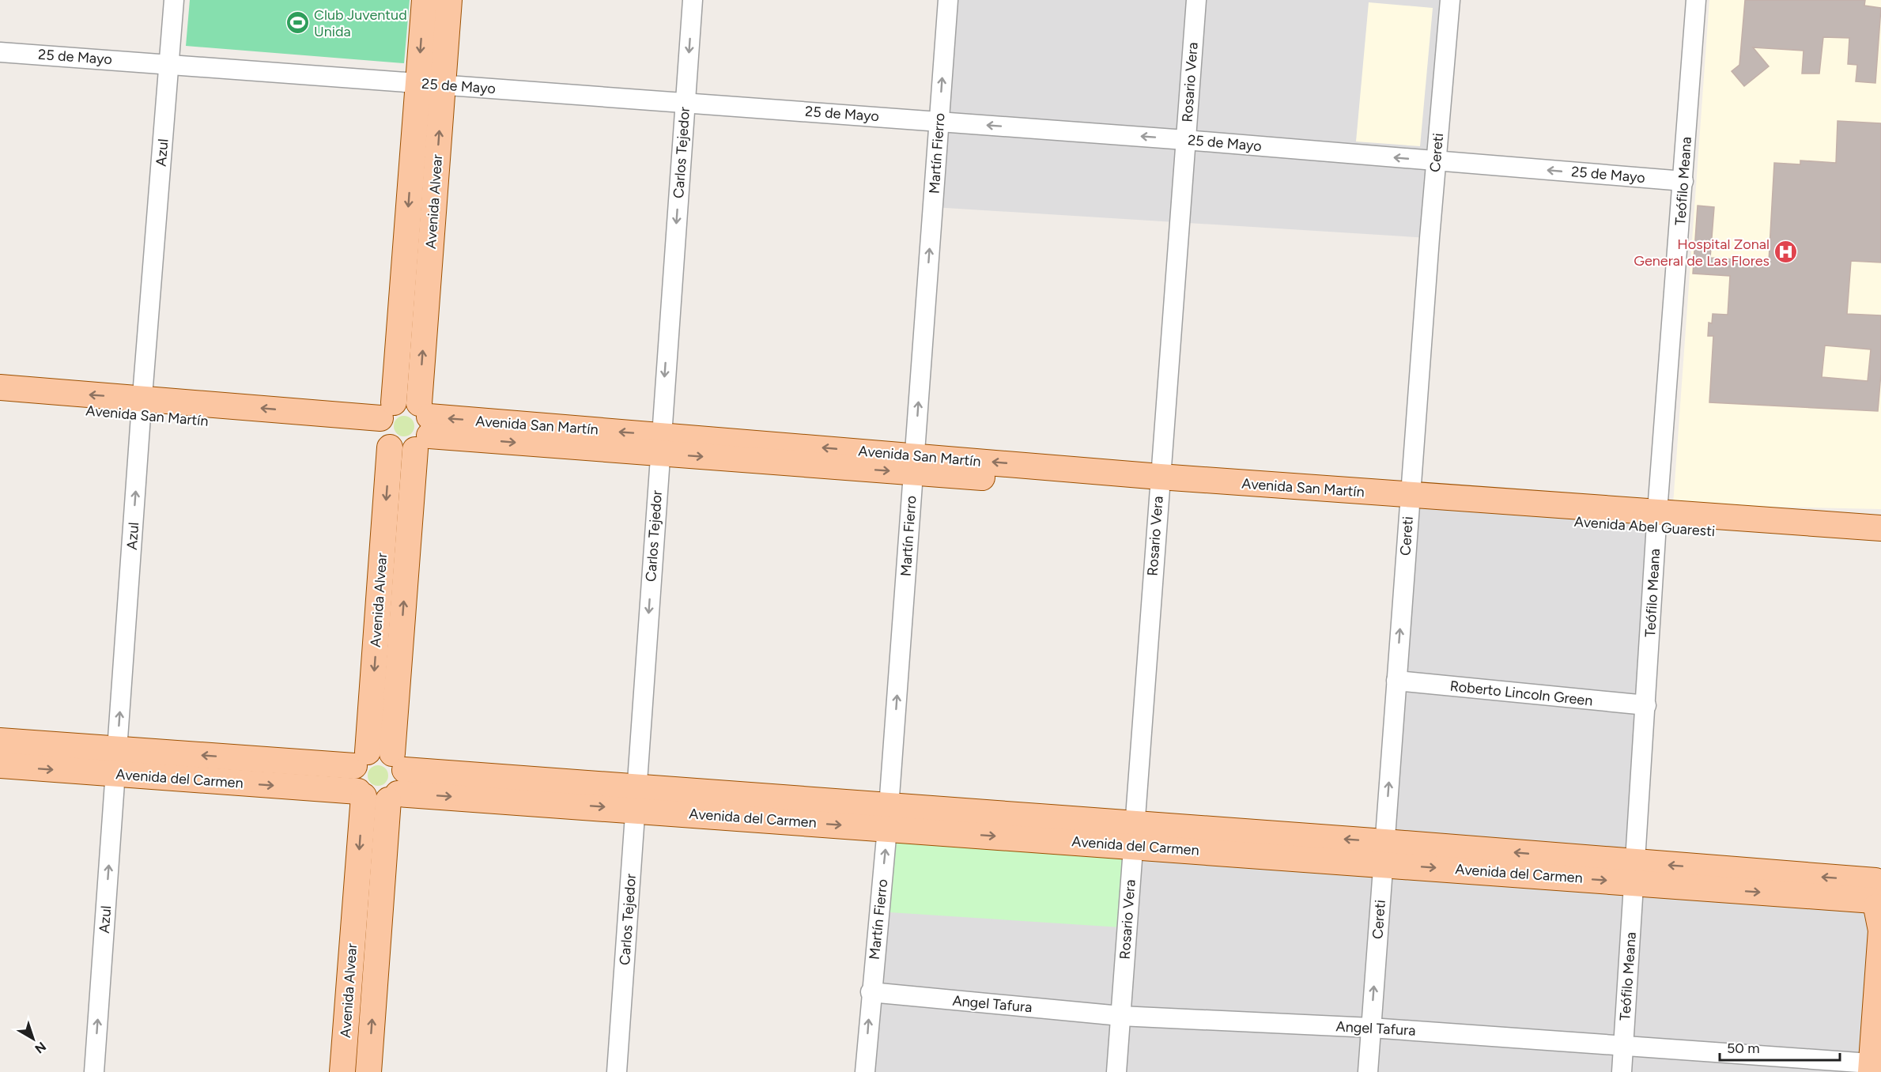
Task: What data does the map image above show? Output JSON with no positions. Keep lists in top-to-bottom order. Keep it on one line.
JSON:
{"streets":{"main road":["Avenida Alvear","Avenida San Martín","Avenida Abel Guaresti","Avenida del Carmen"],"street":["25 de Mayo","Rosario Vera","Azul","Carlos Tejedor","Cereti","Martín Fierro","Teófilo Meana","Roberto Lincoln Green","Angel Tafura"]},"crossings":[["25 de Mayo","Rosario Vera"],["25 de Mayo","Azul"],["25 de Mayo","Carlos Tejedor"],["25 de Mayo","Cereti"],["25 de Mayo","Martín Fierro"],["25 de Mayo","Teófilo Meana"],["25 de Mayo","Avenida Alvear"],["Rosario Vera","Avenida San Martín"],["Rosario Vera","Avenida del Carmen"],["Rosario Vera","Angel Tafura"],["Azul","Avenida San Martín"],["Azul","Avenida del Carmen"],["Carlos Tejedor","Avenida San Martín"],["Carlos Tejedor","Avenida del Carmen"],["Cereti","Avenida San Martín"],["Cereti","Avenida Abel Guaresti"],["Cereti","Roberto Lincoln Green"],["Cereti","Avenida del Carmen"],["Cereti","Angel Tafura"],["Martín Fierro","Avenida San Martín"],["Martín Fierro","Avenida del Carmen"],["Martín Fierro","Angel Tafura"],["Teófilo Meana","Avenida Abel Guaresti"],["Teófilo Meana","Roberto Lincoln Green"],["Teófilo Meana","Avenida del Carmen"],["Teófilo Meana","Angel Tafura"],["Avenida Alvear","Avenida San Martín"],["Avenida Alvear","Avenida del Carmen"],["Avenida San Martín","Avenida Abel Guaresti"]],"one_way":["25 de Mayo","Azul","Carlos Tejedor","Cereti","Martín Fierro"],"places":{"sports":["Club Juventud Unida"],"hospital":["Hospital Zonal General de Las Flores"]},"scale_bar":"50 m","north":"bottom right"}
